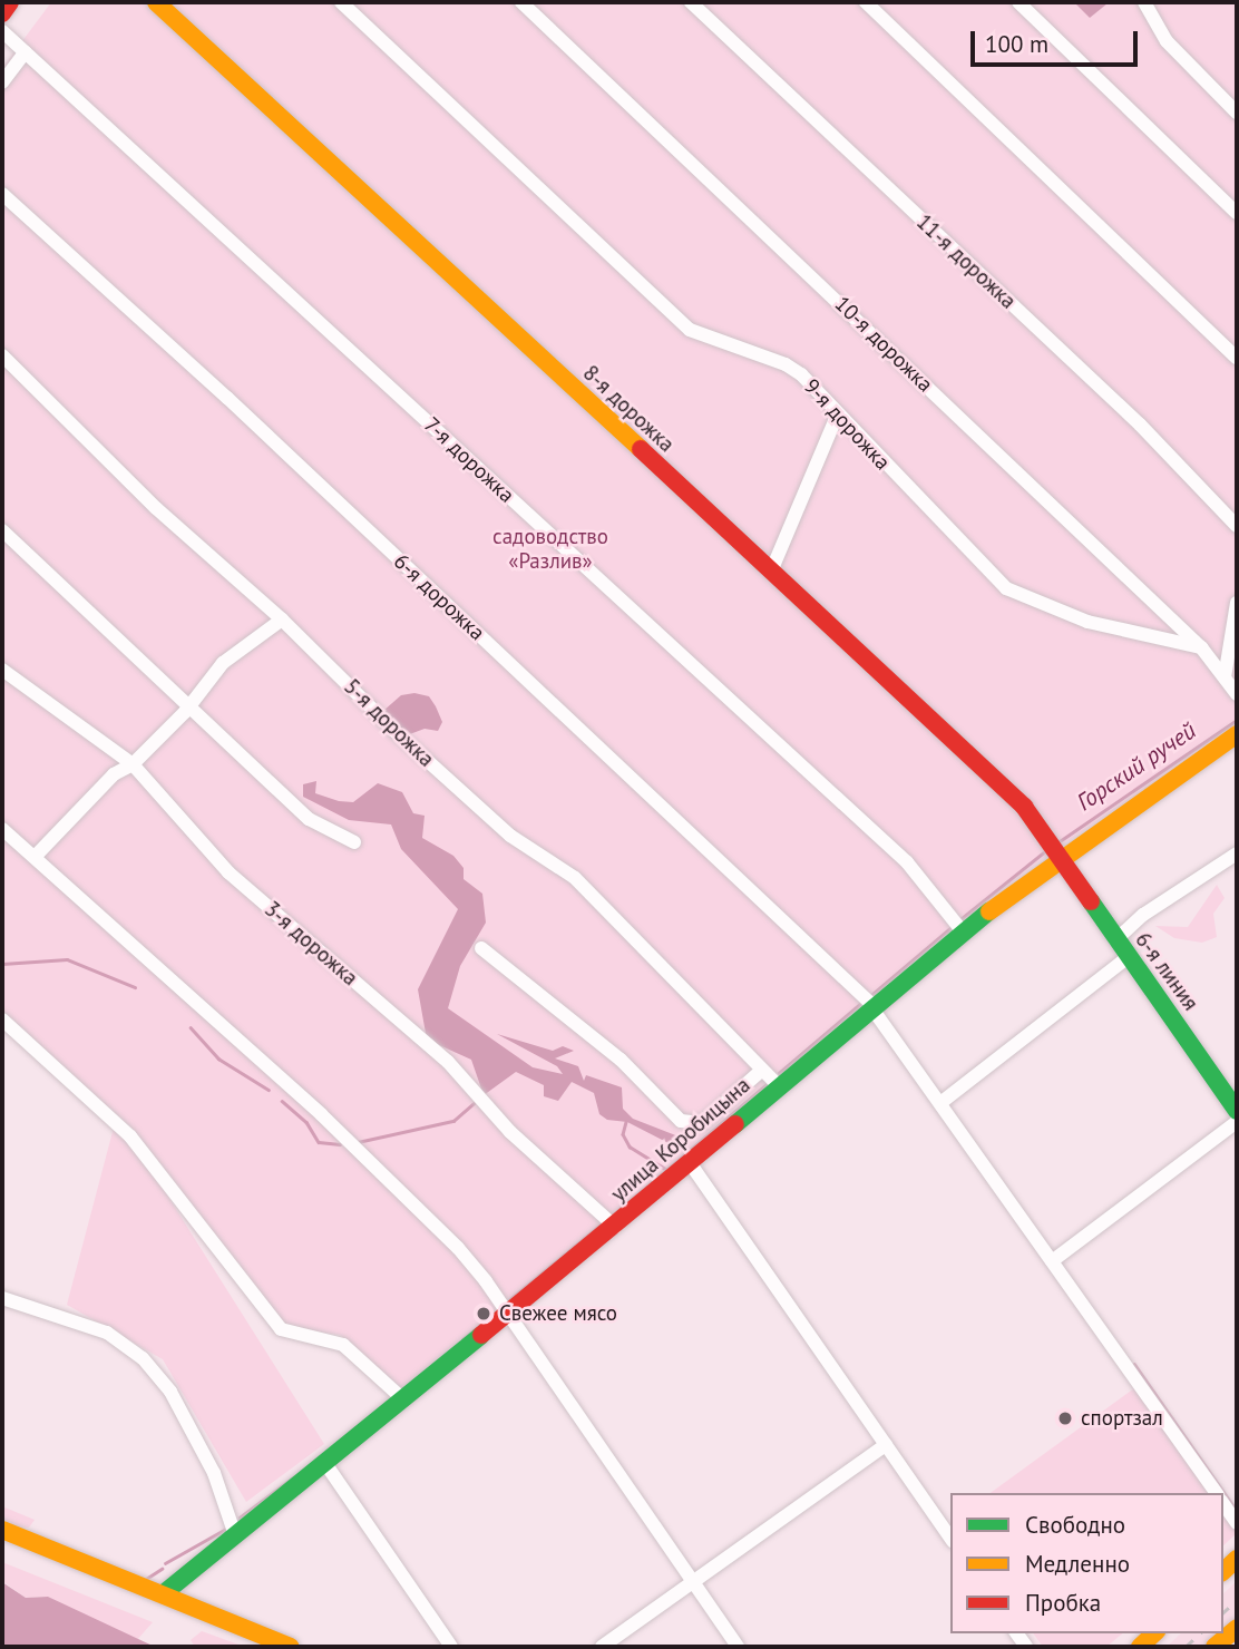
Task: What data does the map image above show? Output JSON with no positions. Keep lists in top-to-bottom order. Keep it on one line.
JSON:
{"streets":{"main road":["8-я дорожка","6-я линия","улица Коробицына"],"street":["11-я дорожка","10-я дорожка","9-я дорожка","7-я дорожка","6-я дорожка","5-я дорожка","3-я дорожка"]},"crossings":[["10-я дорожка","9-я дорожка"],["8-я дорожка","6-я линия"],["8-я дорожка","улица Коробицына"],["7-я дорожка","улица Коробицына"],["6-я дорожка","улица Коробицына"],["5-я дорожка","улица Коробицына"],["3-я дорожка","улица Коробицына"],["6-я линия","улица Коробицына"]],"water":["Горский ручей"],"parks":["садоводство «Разлив»"],"places":["Свежее мясо","спортзал"],"legend":["Свободно","Медленно","Пробка"],"scale_bar":"100 m"}
